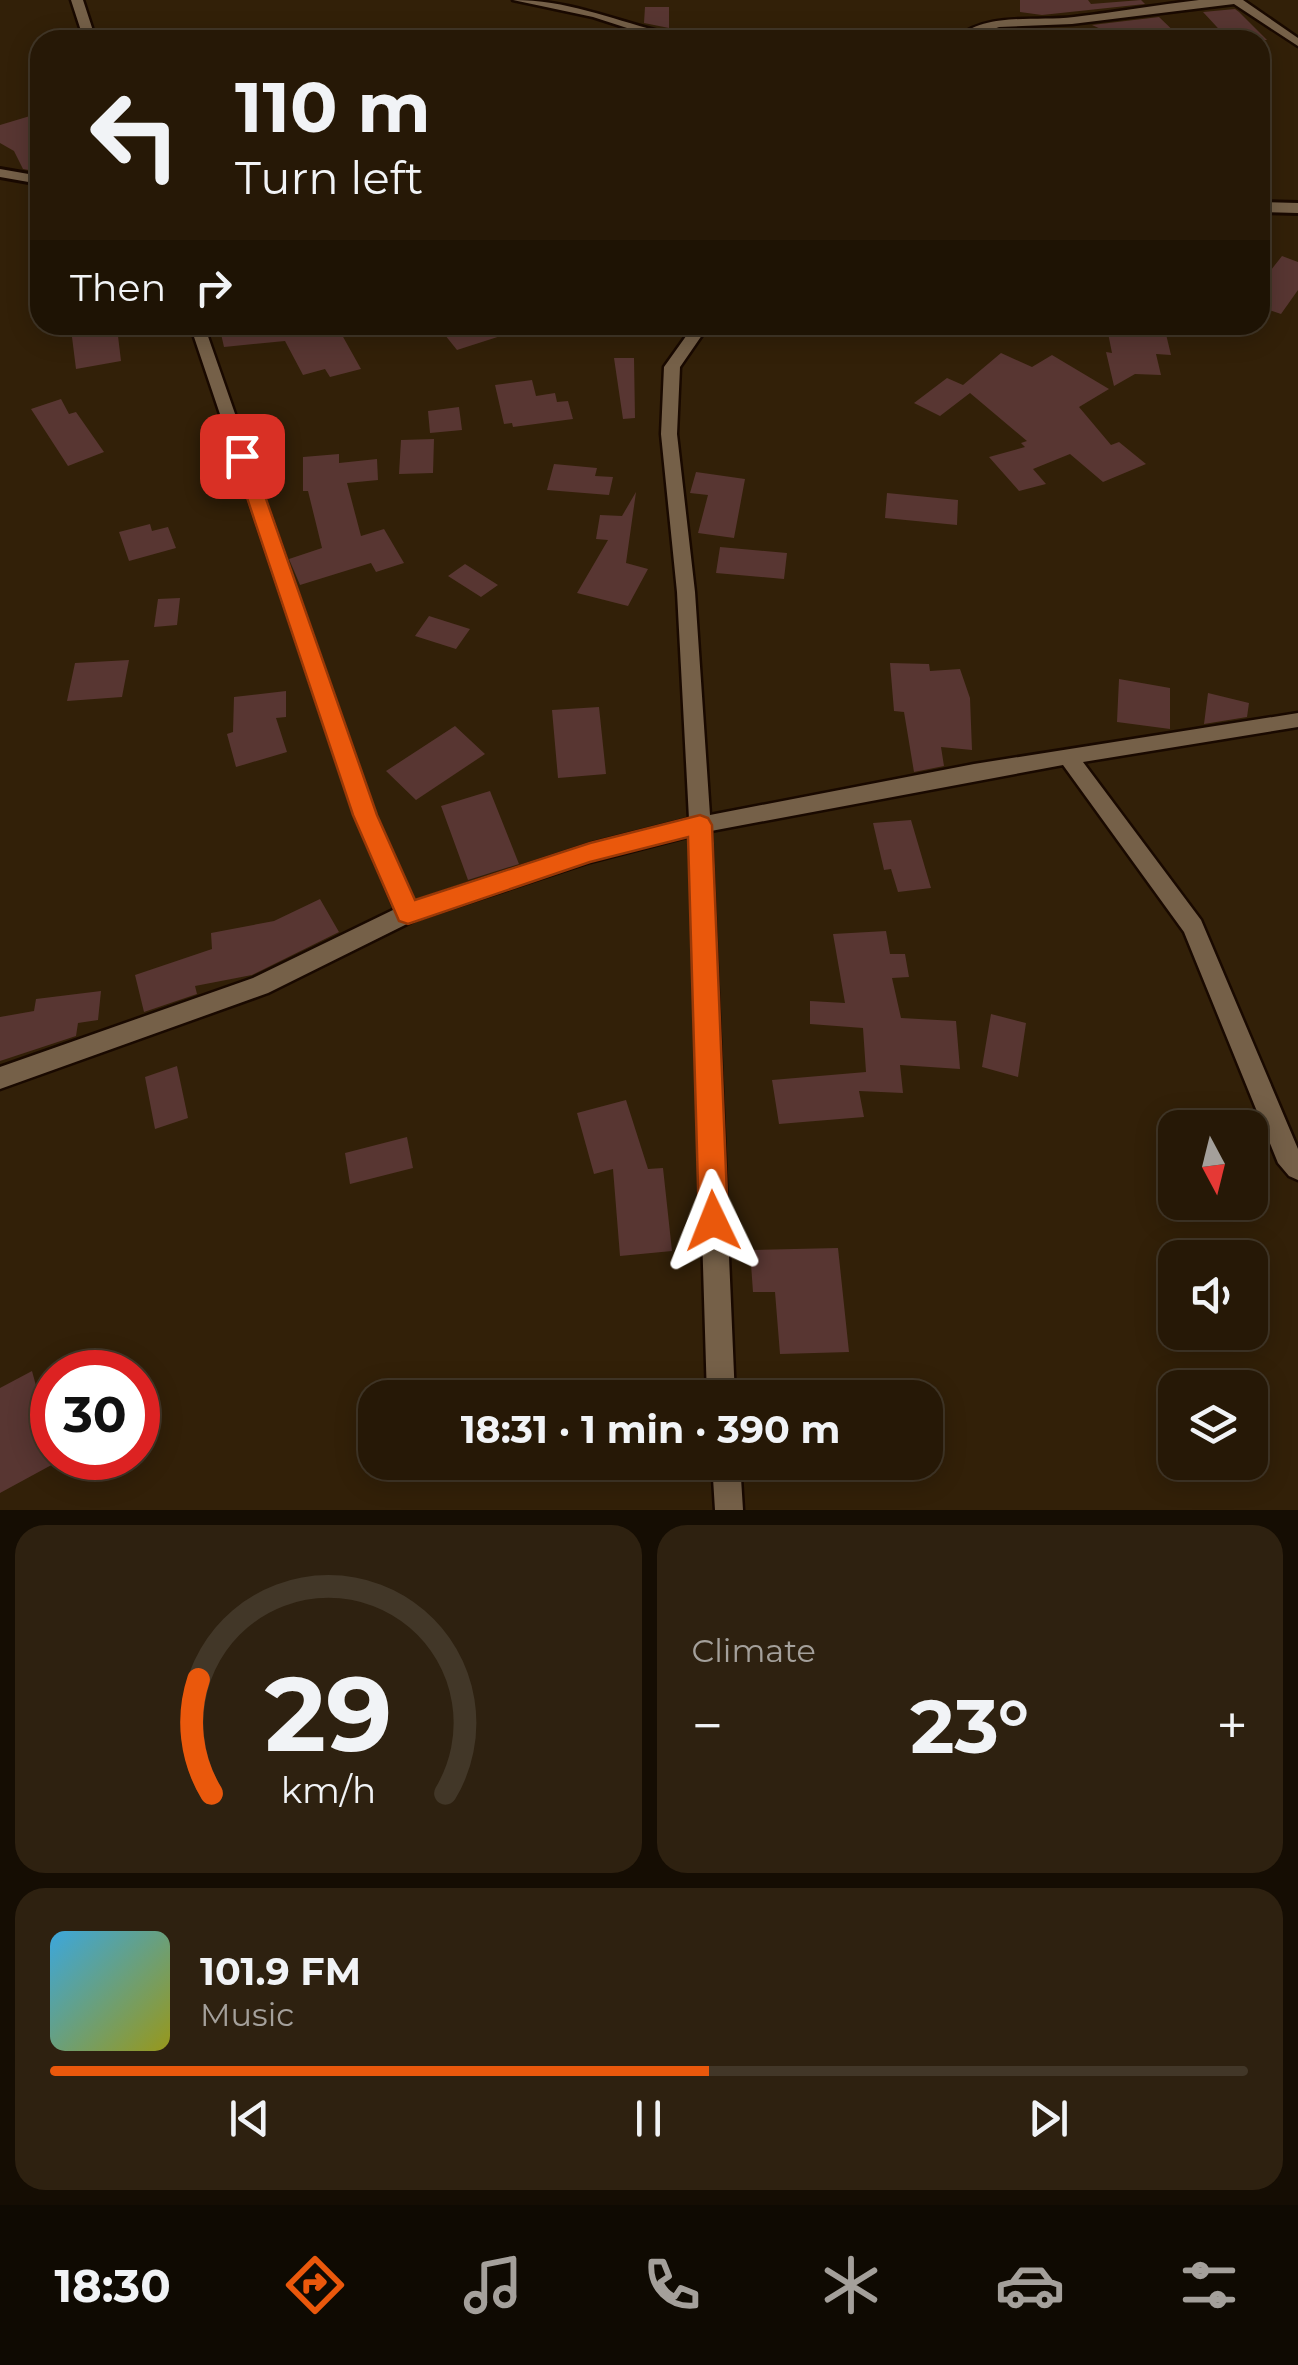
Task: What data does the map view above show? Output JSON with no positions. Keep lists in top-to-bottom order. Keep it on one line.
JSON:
{"north":"bottom","page":{"turn":["110 m","Turn left"],"then":"Then","limit":"30","trip":"18:31 · 1 min · 390 m","tile":"Climate","heat":["−","23°","+"],"song":["101.9 FM","Music"],"tabs":"18:30","gauge":["29","km/h"]}}
